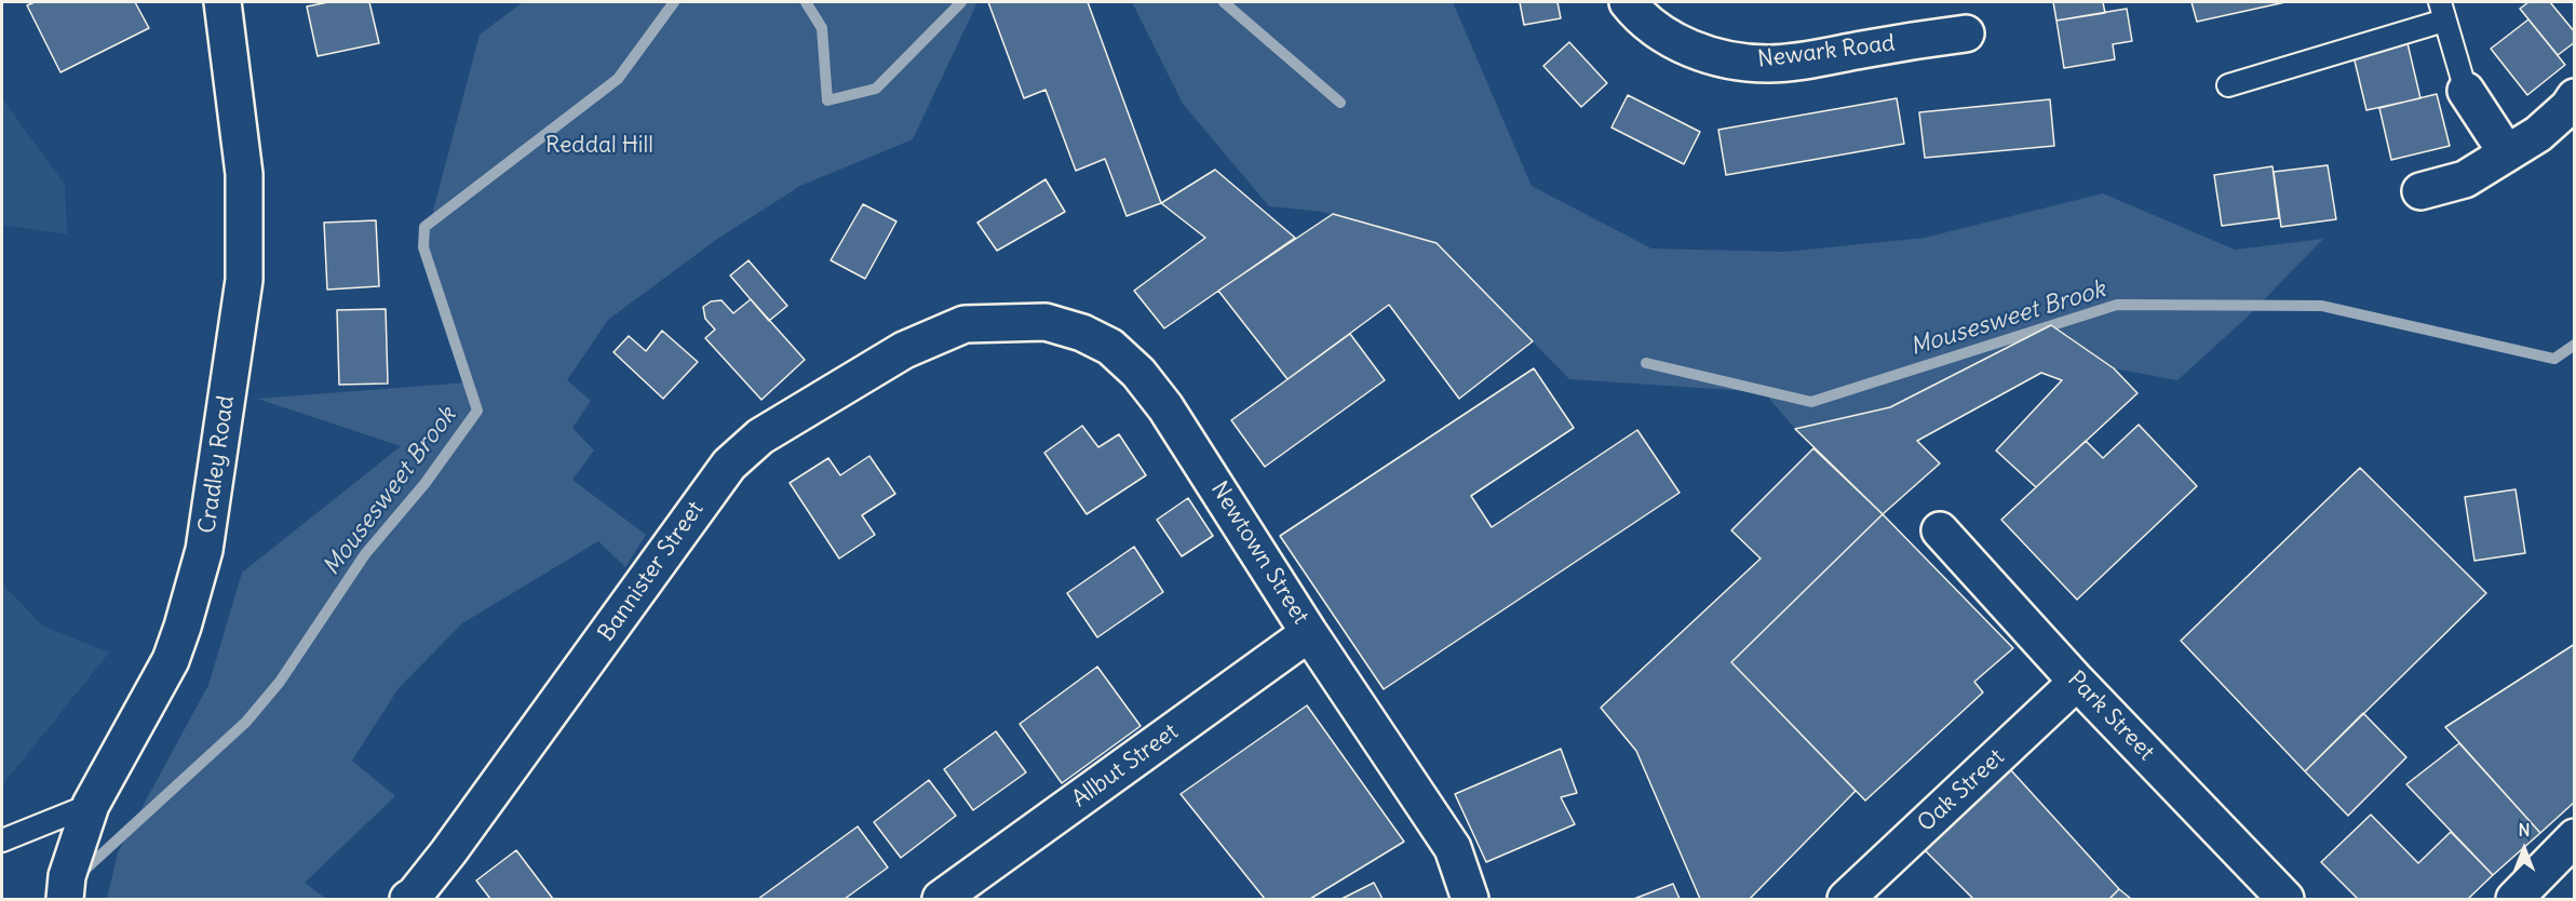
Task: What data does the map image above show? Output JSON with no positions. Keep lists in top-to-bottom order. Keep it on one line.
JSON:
{"streets":{"street":["Newark Road","Cradley Road","Newtown Street","Bannister Street","Park Street","Allbut Street","Oak Street"]},"crossings":[["Newtown Street","Bannister Street"],["Newtown Street","Allbut Street"],["Park Street","Oak Street"]],"water":["Mousesweet Brook"],"parks":["Reddal Hill"],"north":"top"}
